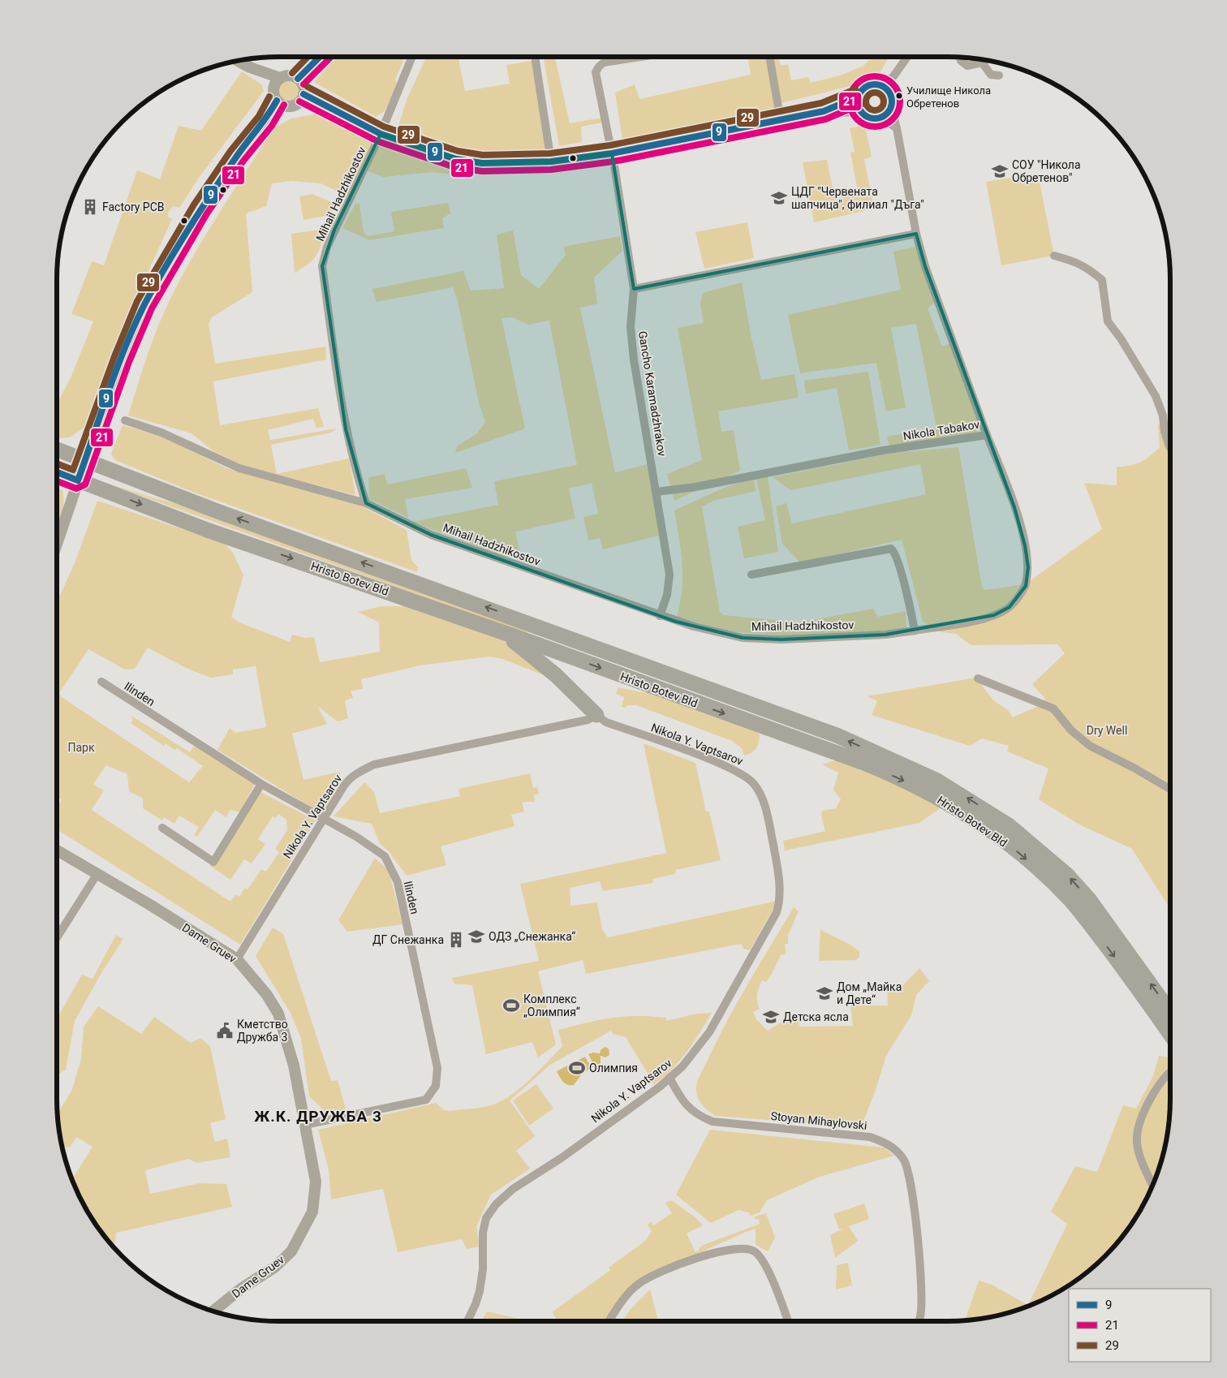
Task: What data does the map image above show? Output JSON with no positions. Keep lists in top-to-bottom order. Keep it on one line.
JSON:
{"streets":{"highway":["Hristo Botev Bld"],"main road":["Dame Gruev"],"street":["Mihail Hadzhikostov","Gancho Karamadzhrakov","Nikola Tabakov","Ilinden","Nikola Y. Vaptsarov","Stoyan Mihaylovski"]},"crossings":[["Mihail Hadzhikostov","Gancho Karamadzhrakov"],["Mihail Hadzhikostov","Nikola Tabakov"],["Gancho Karamadzhrakov","Nikola Tabakov"],["Ilinden","Nikola Y. Vaptsarov"],["Ilinden","Dame Gruev"],["Nikola Y. Vaptsarov","Dame Gruev"],["Nikola Y. Vaptsarov","Stoyan Mihaylovski"]],"districts":["Ж.К. ДРУЖБА 3"],"parks":["Dry Well","Парк"],"places":{"other":["Училище Никола Обретенов"],"school or university":["СОУ \"Никола Обретенов\"","ЦДГ \"Червената шапчица\", филиал \"Дъга\"","ОДЗ „Снежанка“","Дом „Майка и Дете“","Детска ясла"],"building":["Factory PCB","ДГ Снежанка"],"sports":["Комплекс „Олимпия“","Олимпия"],"public building":["Кметство Дружба 3"]},"lines":["transit line 9","transit line 21","transit line 29"],"legend":["9","21","29"]}
